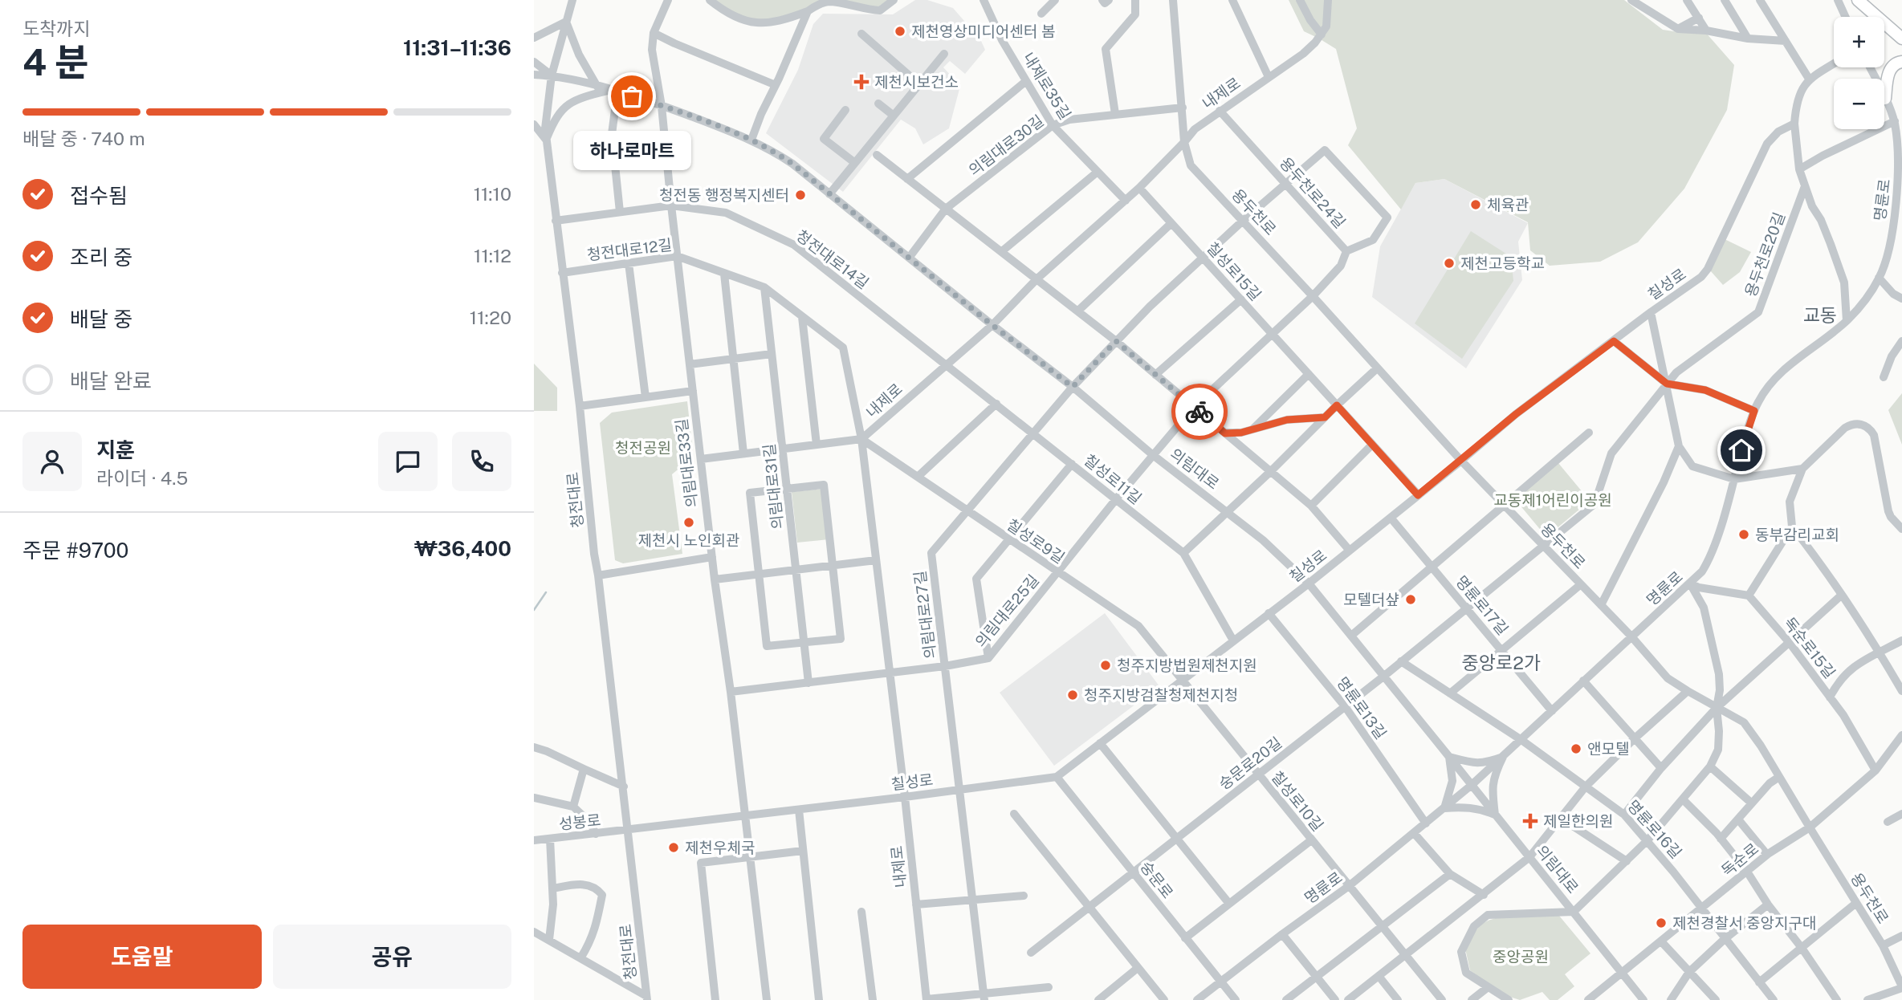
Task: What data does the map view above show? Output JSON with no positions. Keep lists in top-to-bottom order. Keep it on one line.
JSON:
{"streets":{"street":["내제로35길","내제로","의림대로30길","용두천로24길","명륜로","용두천로","청전대로12길","용두천로20길","청전대로14길","칠성로15길","칠성로","의림대로33길","의림대로","칠성로11길","의림대로31길","청전대로","칠성로9길","명륜로17길","의림대로25길","의림대로27길","독순로15길","명륜로13길","숭문로20길","칠성로10길","성봉로","명륜로16길","독순로","숭문로"]},"crossings":[["내제로35길","내제로"],["내제로35길","의림대로30길"],["내제로","용두천로24길"],["내제로","용두천로"],["내제로","청전대로12길"],["내제로","청전대로14길"],["내제로","칠성로15길"],["내제로","칠성로"],["내제로","의림대로"],["내제로","칠성로11길"],["내제로","칠성로9길"],["내제로","의림대로25길"],["의림대로30길","용두천로"],["의림대로30길","의림대로"],["용두천로24길","용두천로"],["용두천로24길","칠성로15길"],["용두천로24길","의림대로25길"],["용두천로24길","의림대로27길"],["명륜로","용두천로"],["명륜로","의림대로"],["명륜로","명륜로17길"],["명륜로","명륜로13길"],["명륜로","칠성로10길"],["명륜로","명륜로16길"],["명륜로","숭문로"],["용두천로","용두천로20길"],["용두천로","칠성로"],["용두천로","의림대로27길"],["용두천로","독순로"],["청전대로12길","의림대로33길"],["청전대로12길","의림대로31길"],["청전대로12길","청전대로"],["청전대로12길","칠성로9길"],["용두천로20길","명륜로17길"],["용두천로20길","숭문로20길"],["청전대로14길","의림대로33길"],["청전대로14길","칠성로11길"],["청전대로14길","청전대로"],["칠성로15길","칠성로"],["칠성로15길","의림대로27길"],["칠성로","의림대로33길"],["칠성로","의림대로"],["칠성로","칠성로11길"],["칠성로","청전대로"],["칠성로","칠성로9길"],["칠성로","명륜로17길"],["칠성로","의림대로27길"],["칠성로","명륜로13길"],["칠성로","칠성로10길"],["칠성로","성봉로"],["칠성로","숭문로"],["의림대로33길","의림대로"],["의림대로33길","의림대로25길"],["의림대로","청전대로"],["의림대로","의림대로25길"],["의림대로","의림대로27길"],["의림대로","숭문로20길"],["의림대로","독순로"],["칠성로11길","의림대로25길"],["칠성로11길","의림대로27길"],["의림대로31길","의림대로25길"],["청전대로","성봉로"],["칠성로9길","의림대로25길"],["칠성로9길","의림대로27길"],["칠성로9길","칠성로10길"],["명륜로17길","숭문로20길"],["의림대로25길","의림대로27길"],["독순로15길","독순로"],["명륜로13길","숭문로20길"],["숭문로20길","칠성로10길"],["숭문로20길","명륜로16길"],["숭문로20길","숭문로"],["명륜로16길","독순로"]],"districts":["교동","중앙로2가"],"parks":["청전공원","교동제1어린이공원","중앙공원"],"places":{"other":["제천영상미디어센터 봄","하나로마트","청전동 행정복지센터","체육관","제천고등학교","제천시 노인회관","동부감리교회","모텔더샾","청주지방법원제천지원","청주지방검찰청제천지청","앤모텔","제천우체국","제천경찰서 중앙지구대"],"health":["제천시보건소","제일한의원"]},"page":{"heading":["4 분","도착까지","11:31–11:36"],"panel":["지훈","라이더 · 4.5","주문 #9700","₩36,400"],"map_buttons":["+","−"],"bar":"배달 중 · 740 m","bubble":"하나로마트","list":[["접수됨","11:10"],["조리 중","11:12"],["배달 중","11:20"],"배달 완료"],"buttons":["도움말","공유"]}}
